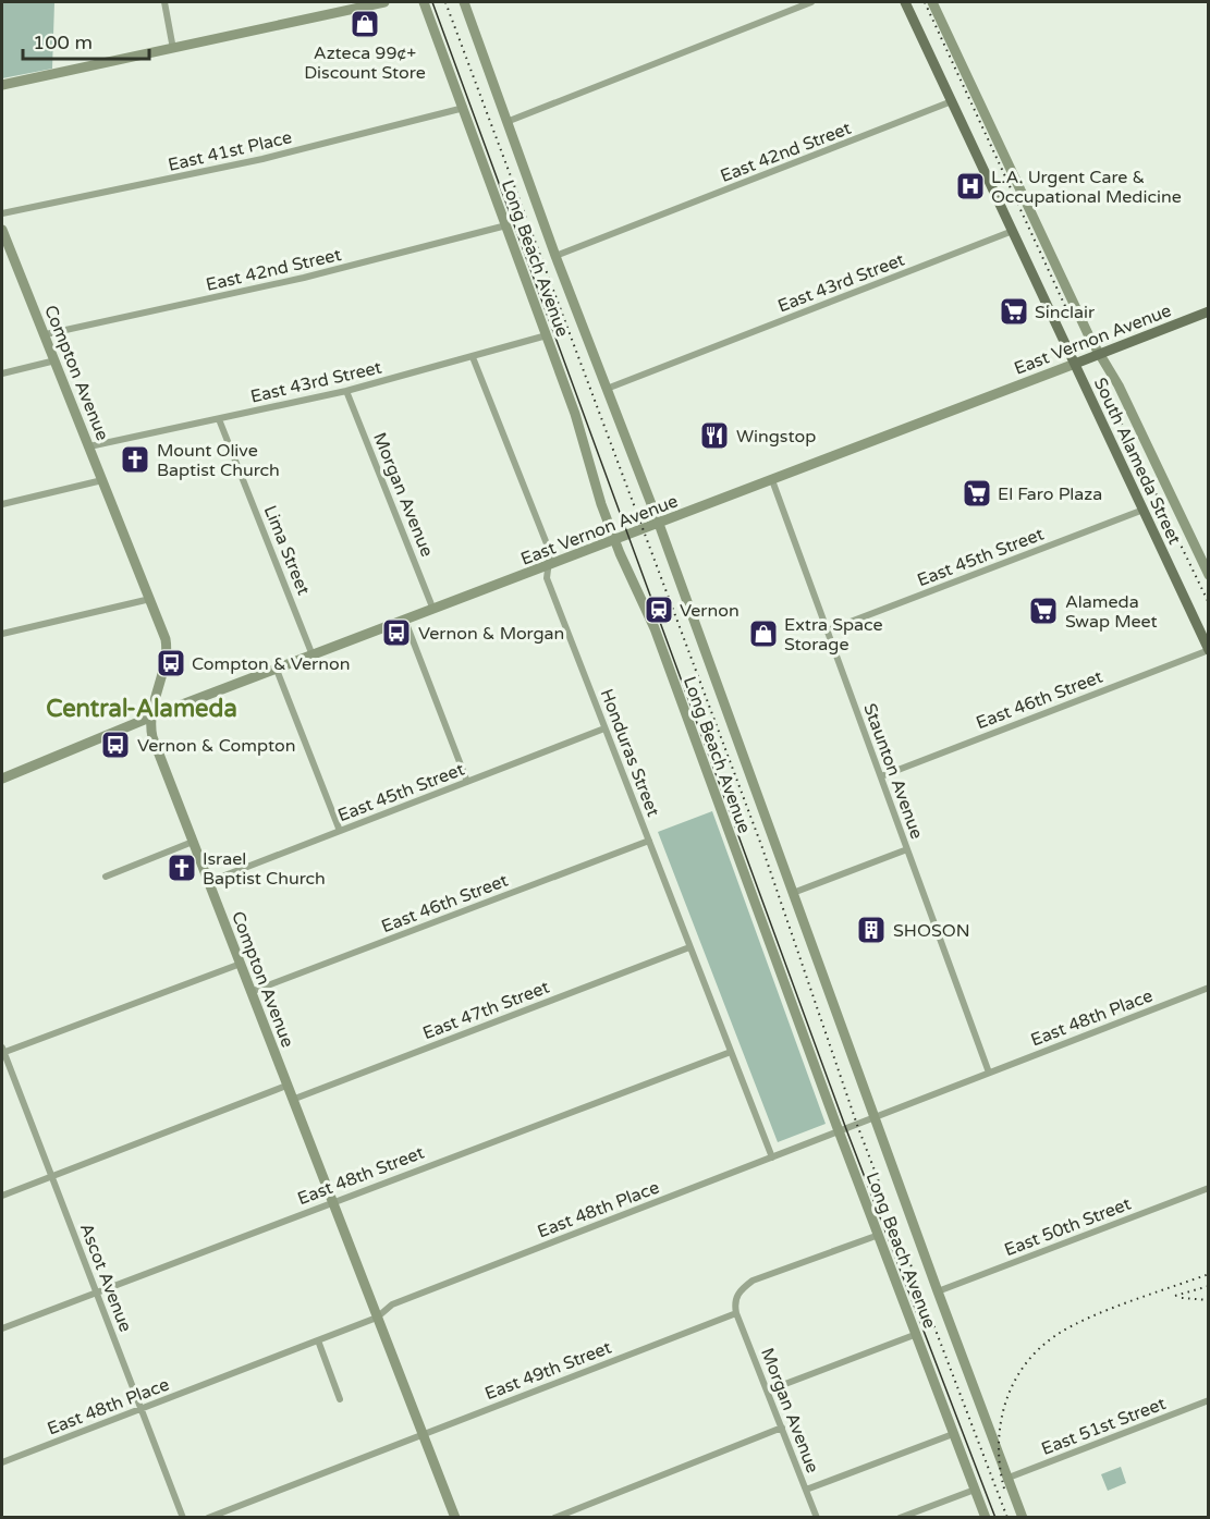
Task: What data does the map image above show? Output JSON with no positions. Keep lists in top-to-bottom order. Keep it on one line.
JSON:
{"streets":{"main road":["East Vernon Avenue","South Alameda Street"],"street":["East 41st Place","East 42nd Street","Long Beach Avenue","East 43rd Street","Compton Avenue","Morgan Avenue","Lima Street","East 45th Street","East 46th Street","Honduras Street","Staunton Avenue","East 47th Street","East 48th Place","East 48th Street","East 50th Street","Ascot Avenue","East 49th Street","East 51st Street"]},"crossings":[["East 41st Place","Long Beach Avenue"],["East 42nd Street","Long Beach Avenue"],["East 42nd Street","Compton Avenue"],["East 42nd Street","South Alameda Street"],["Long Beach Avenue","East 43rd Street"],["Long Beach Avenue","East Vernon Avenue"],["Long Beach Avenue","East 48th Place"],["Long Beach Avenue","East 50th Street"],["Long Beach Avenue","East 51st Street"],["East 43rd Street","Compton Avenue"],["East 43rd Street","South Alameda Street"],["East 43rd Street","Morgan Avenue"],["East 43rd Street","Lima Street"],["East 43rd Street","Honduras Street"],["East Vernon Avenue","Compton Avenue"],["East Vernon Avenue","South Alameda Street"],["East Vernon Avenue","Morgan Avenue"],["East Vernon Avenue","Lima Street"],["East Vernon Avenue","Honduras Street"],["East Vernon Avenue","Staunton Avenue"],["Compton Avenue","East 45th Street"],["Compton Avenue","East 46th Street"],["Compton Avenue","East 47th Street"],["Compton Avenue","East 48th Place"],["Compton Avenue","East 48th Street"],["Compton Avenue","East 49th Street"],["South Alameda Street","East 45th Street"],["South Alameda Street","East 46th Street"],["Morgan Avenue","East 49th Street"],["East 45th Street","Honduras Street"],["East 45th Street","Staunton Avenue"],["East 46th Street","Honduras Street"],["East 46th Street","Staunton Avenue"],["Honduras Street","East 47th Street"],["Honduras Street","East 48th Place"],["Honduras Street","East 48th Street"],["Staunton Avenue","East 48th Place"],["East 48th Place","Ascot Avenue"],["East 48th Street","Ascot Avenue"]],"districts":["Central-Alameda"],"places":{"shop":["Azteca 99¢+ Discount Store","Extra Space Storage"],"hospital":["L.A. Urgent Care & Occupational Medicine"],"supermarket":["Sinclair","El Faro Plaza","Alameda Swap Meet"],"restaurant":["Wingstop"],"church":["Mount Olive Baptist Church","Israel Baptist Church"],"station":["Vernon"],"bus stop":["Vernon & Morgan","Compton & Vernon","Vernon & Compton"],"building":["SHOSON"]},"scale_bar":"100 m"}
